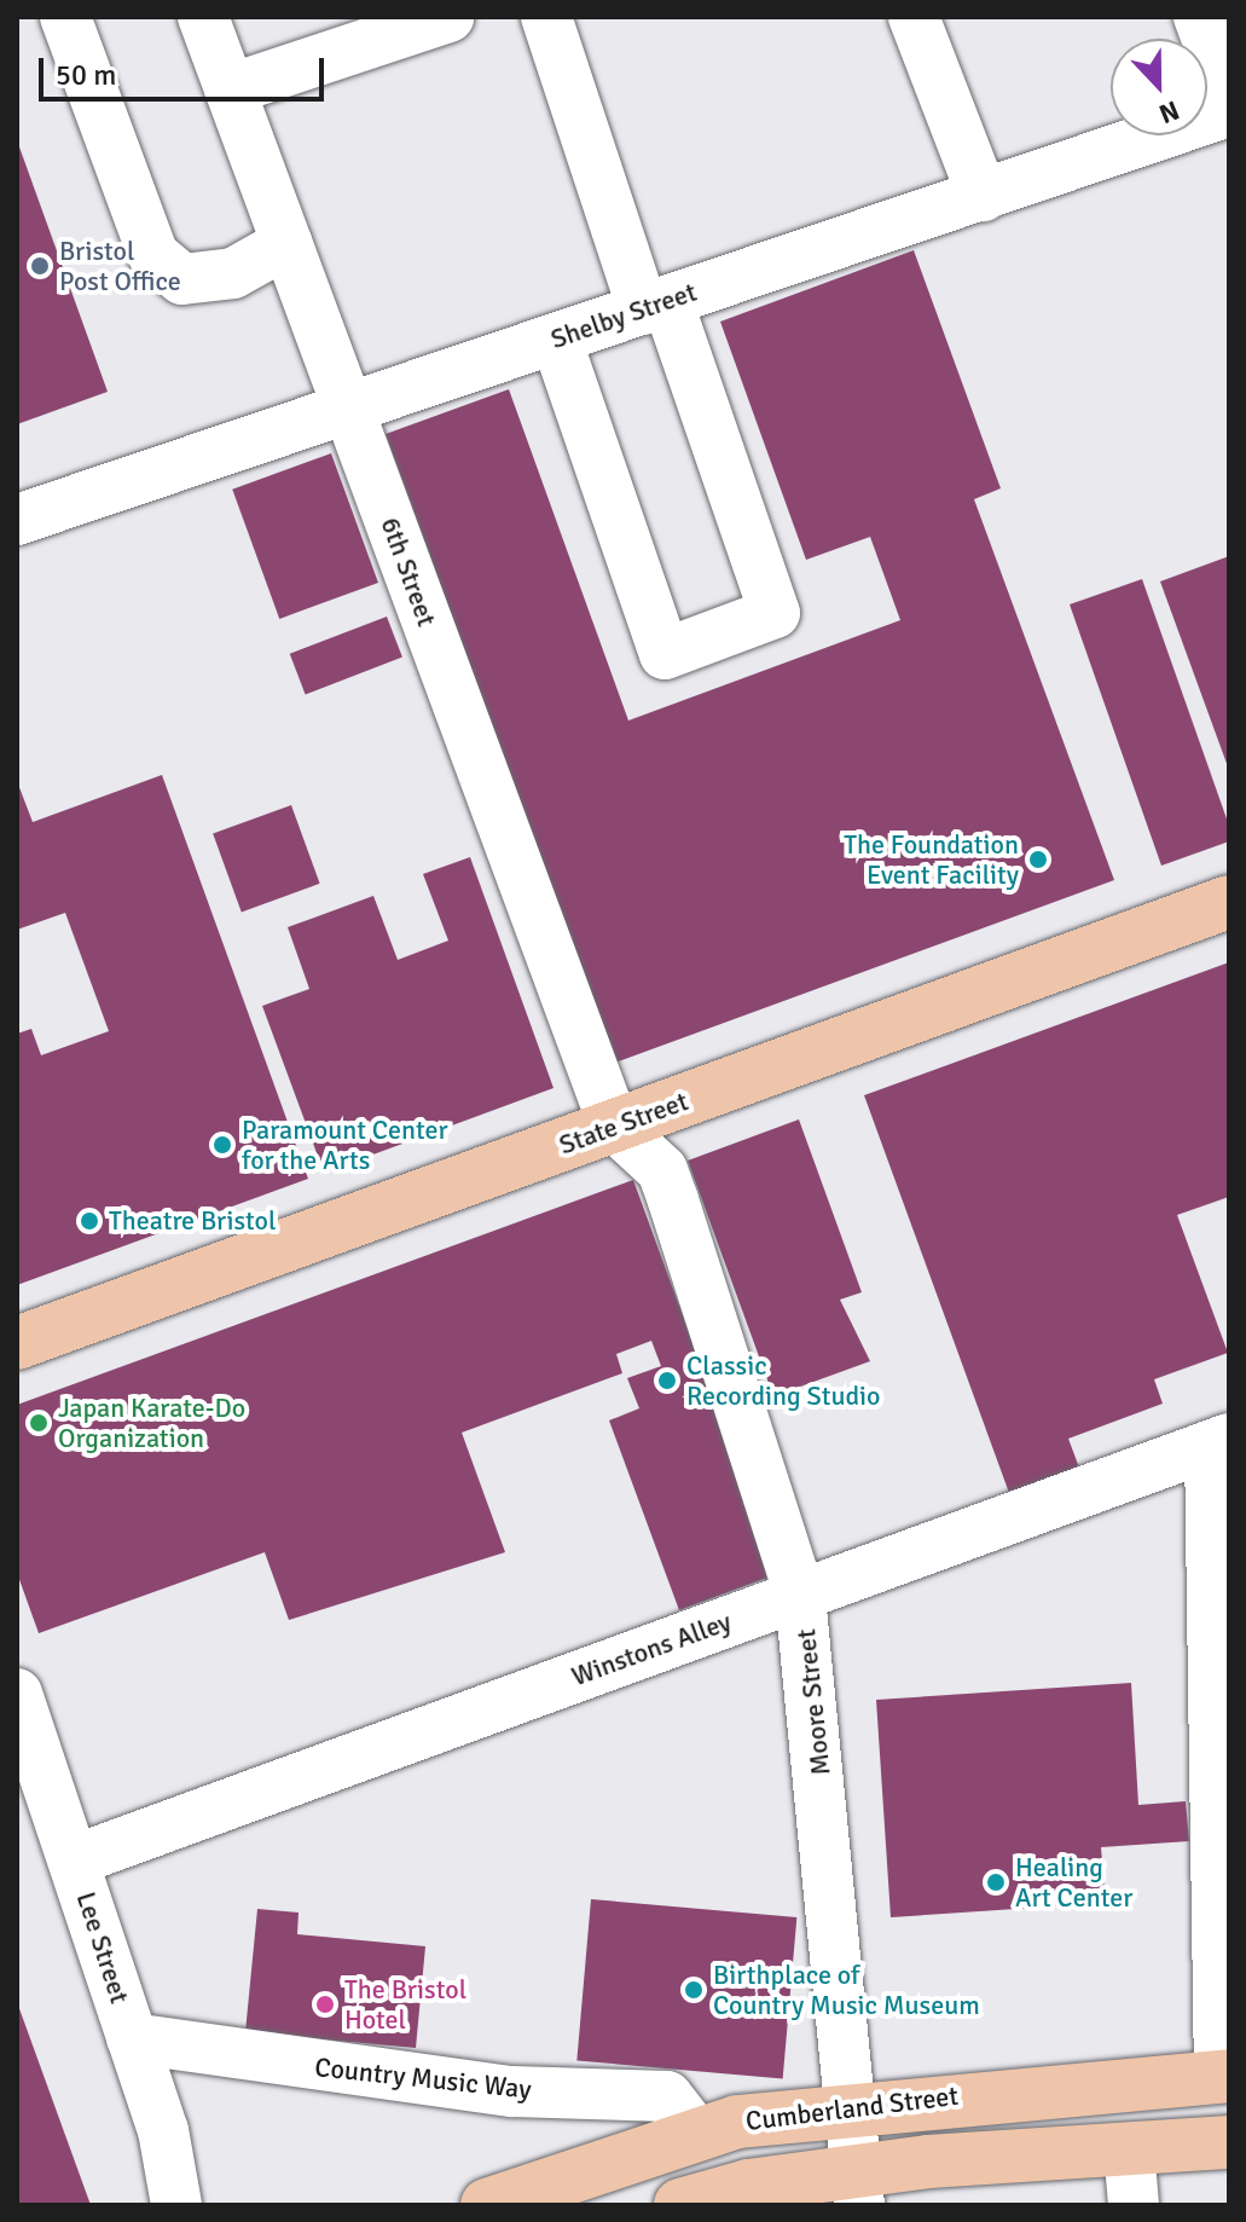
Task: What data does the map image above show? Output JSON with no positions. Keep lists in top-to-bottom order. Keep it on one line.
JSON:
{"streets":{"main road":["State Street","Cumberland Street"],"street":["Shelby Street","6th Street","Winstons Alley","Moore Street","Lee Street","Country Music Way"]},"crossings":[["Shelby Street","6th Street"],["6th Street","State Street"],["6th Street","Moore Street"],["State Street","Moore Street"],["Winstons Alley","Moore Street"],["Winstons Alley","Lee Street"],["Moore Street","Cumberland Street"],["Lee Street","Country Music Way"],["Country Music Way","Cumberland Street"]],"places":["Bristol Post Office","The Foundation Event Facility","Paramount Center for the Arts","Theatre Bristol","Classic Recording Studio","Japan Karate-Do Organization","Healing Art Center","Birthplace of Country Music Museum","The Bristol Hotel"],"scale_bar":"50 m","north":"bottom"}
